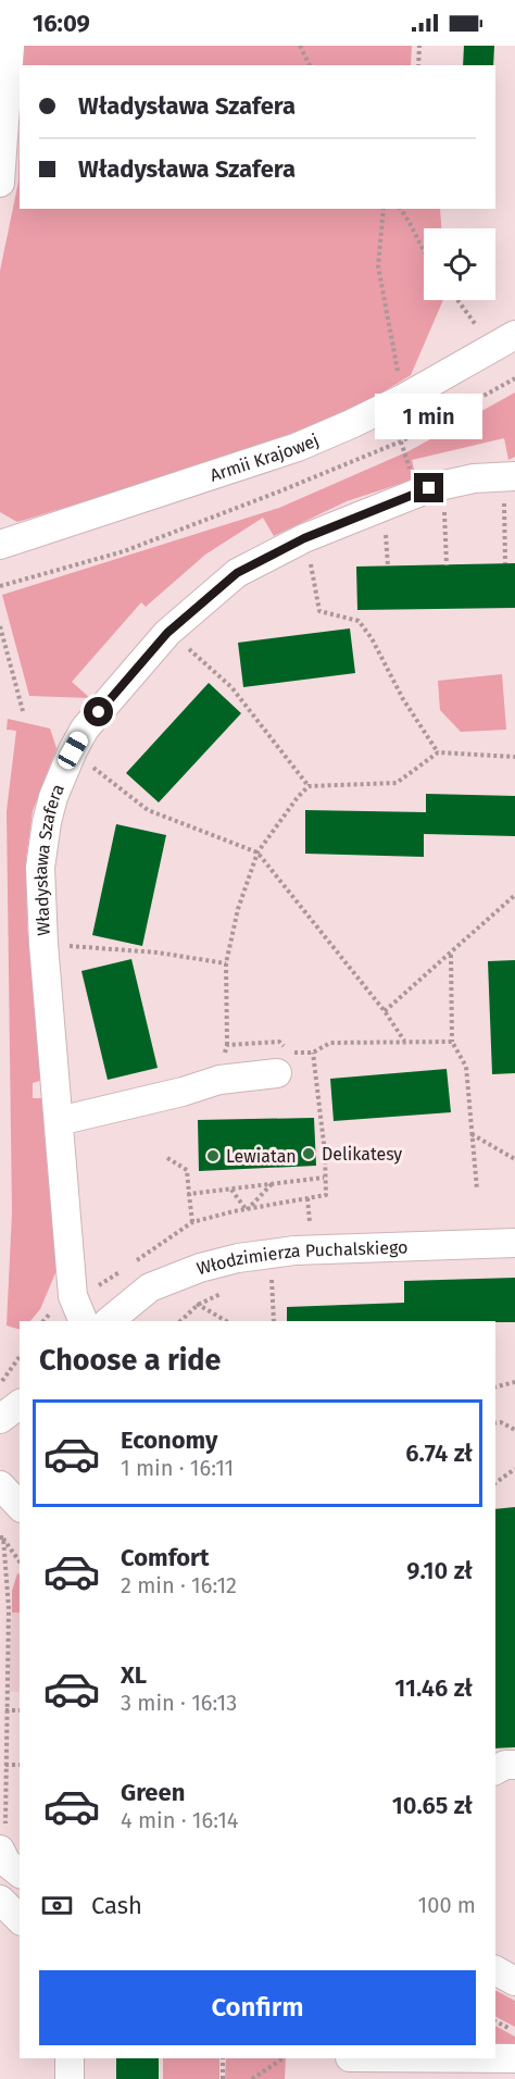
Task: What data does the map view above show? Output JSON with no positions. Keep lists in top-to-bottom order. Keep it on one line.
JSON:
{"streets":{"street":["Armii Krajowej","Władysława Szafera","Włodzimierza Puchalskiego"]},"places":["Delikatesy","Lewiatan"],"page":{"status":"16:09","banner":["Władysława Szafera","Władysława Szafera"],"bubble":"1 min","heading":"Choose a ride","list":[{"name":"Economy","note":"1 min · 16:11","value":"6.74 zł"},{"name":"Comfort","note":"2 min · 16:12","value":"9.10 zł"},{"name":"XL","note":"3 min · 16:13","value":"11.46 zł"},{"name":"Green","note":"4 min · 16:14","value":"10.65 zł"}],"pay":["Cash","100 m"],"buttons":"Confirm"}}
